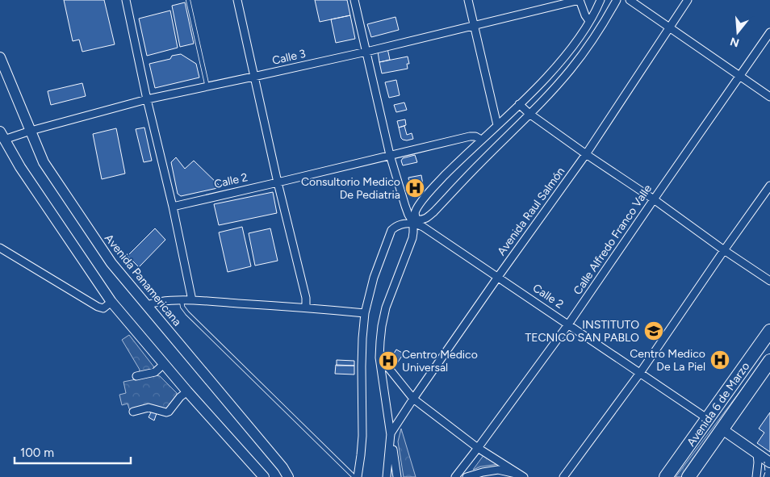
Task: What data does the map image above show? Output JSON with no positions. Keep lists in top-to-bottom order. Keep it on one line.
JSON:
{"streets":{"highway":["Avenida 6 de Marzo"],"street":["Calle 3","Calle 2","Avenida Raul Salmón","Calle Alfredo Franco Valle","Avenida Panamericana"]},"crossings":[["Calle 3","Avenida Panamericana"],["Calle 2","Avenida Raul Salmón"],["Calle 2","Calle Alfredo Franco Valle"],["Calle 2","Avenida 6 de Marzo"]],"places":{"hospital":["Consultorio Medico De Pediatria","Centro Medico De La Piel","Centro Medico Universal"],"school or university":["INSTITUTO TECNICO SAN PABLO"]},"scale_bar":"100 m","north":"bottom"}
